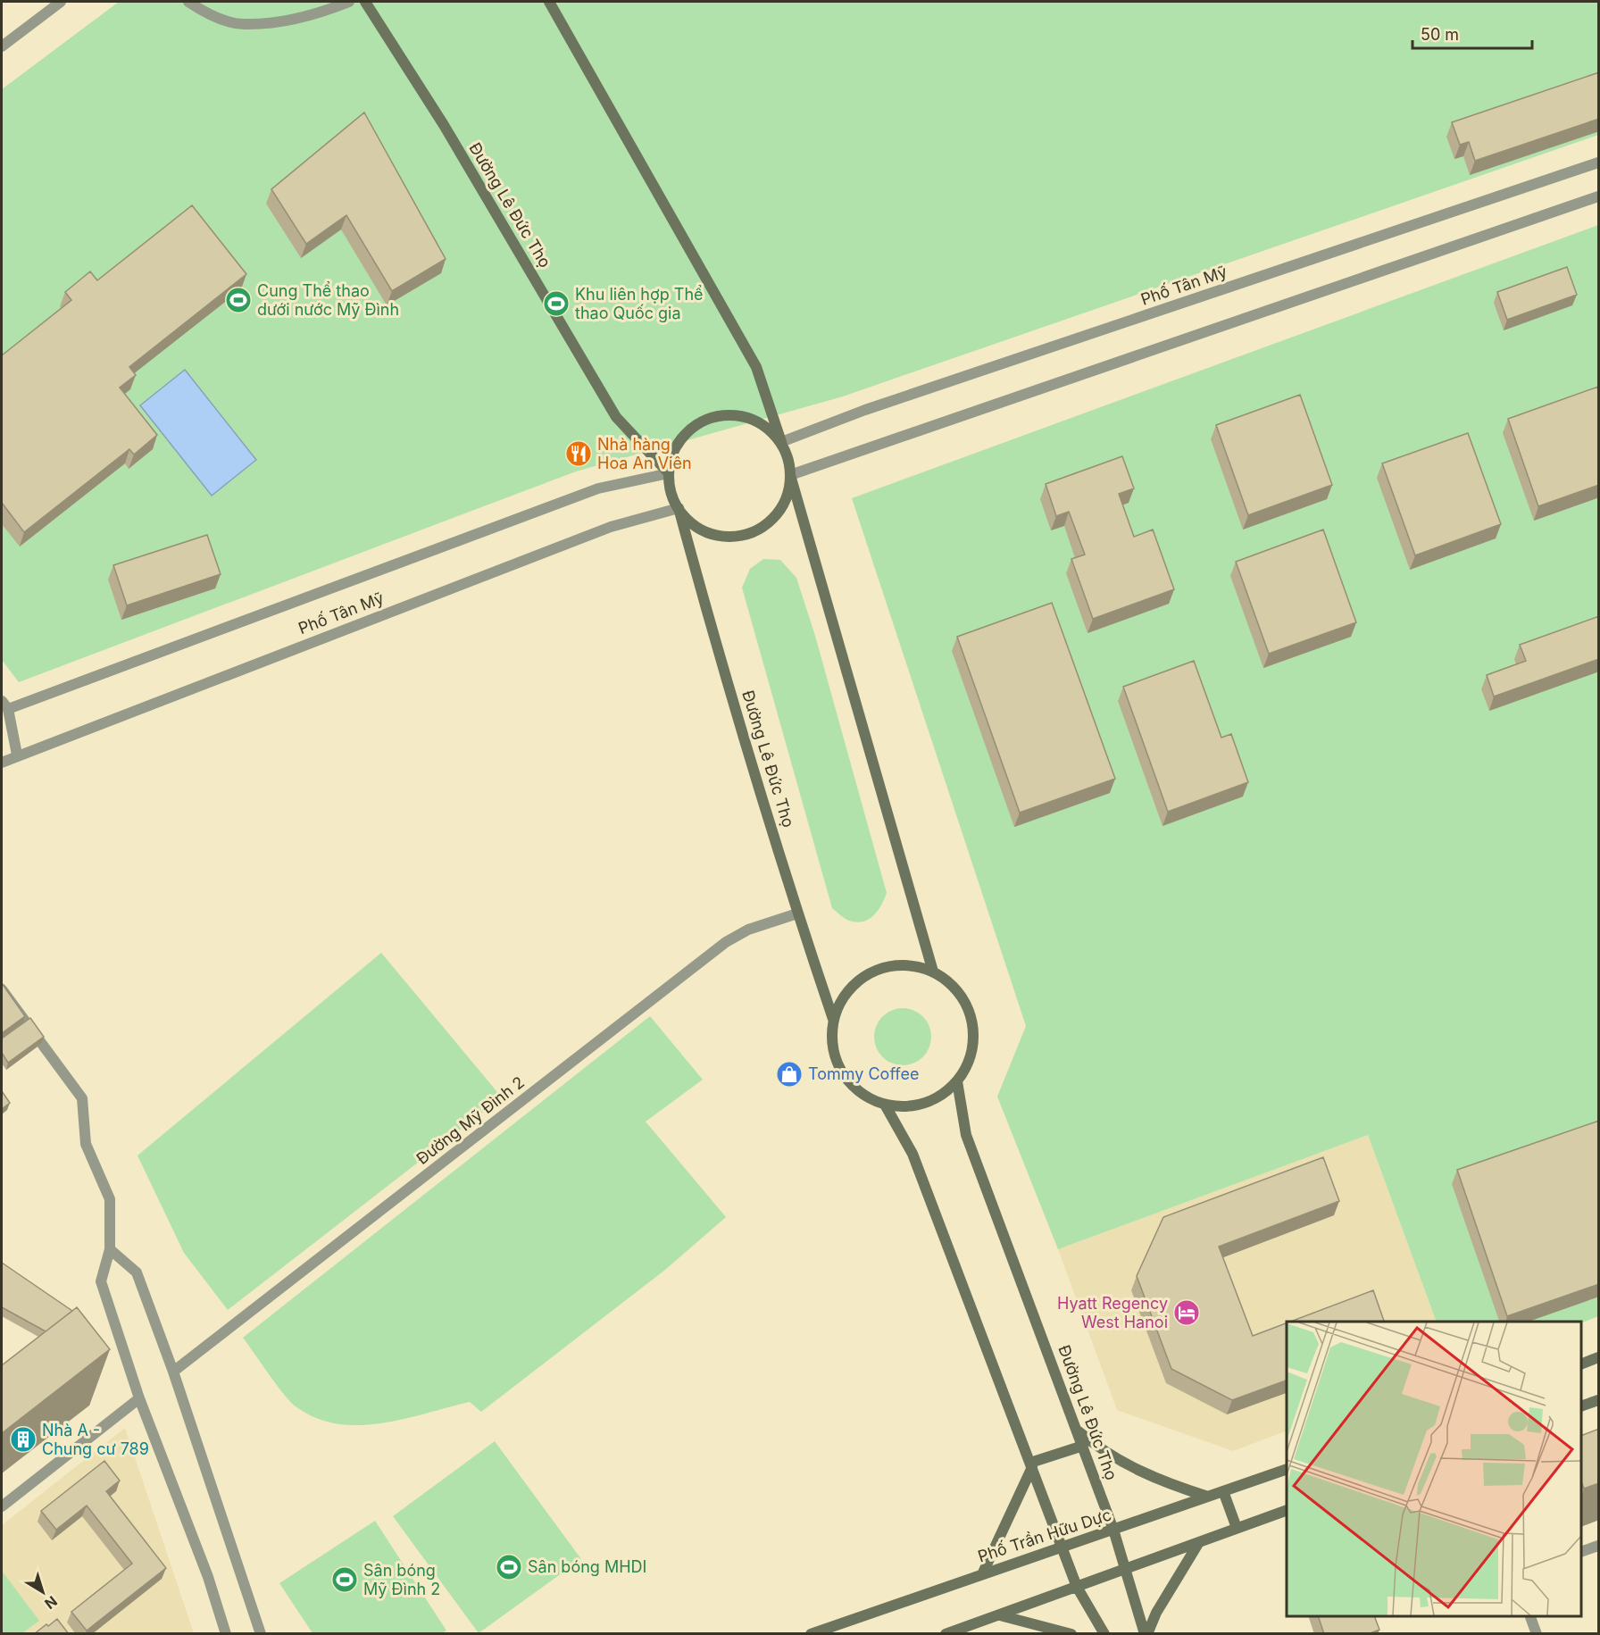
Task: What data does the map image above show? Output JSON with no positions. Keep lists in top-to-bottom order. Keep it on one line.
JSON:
{"streets":{"main road":["Đường Lê Đức Thọ","Phố Trần Hữu Dực"],"street":["Phố Tân Mỹ","Đường Mỹ Đình 2"]},"crossings":[["Đường Lê Đức Thọ","Phố Tân Mỹ"],["Đường Lê Đức Thọ","Đường Mỹ Đình 2"],["Đường Lê Đức Thọ","Phố Trần Hữu Dực"]],"places":{"sports":["Cung Thể thao dưới nước Mỹ Đình","Khu liên hợp Thể thao Quốc gia","Sân bóng MHDI","Sân bóng Mỹ Đình 2"],"restaurant":["Nhà hàng Hoa An Viên"],"shop":["Tommy Coffee"],"hotel":["Hyatt Regency West Hanoi"],"building":["Nhà A - Chung cư 789"]},"scale_bar":"50 m","north":"bottom right"}
